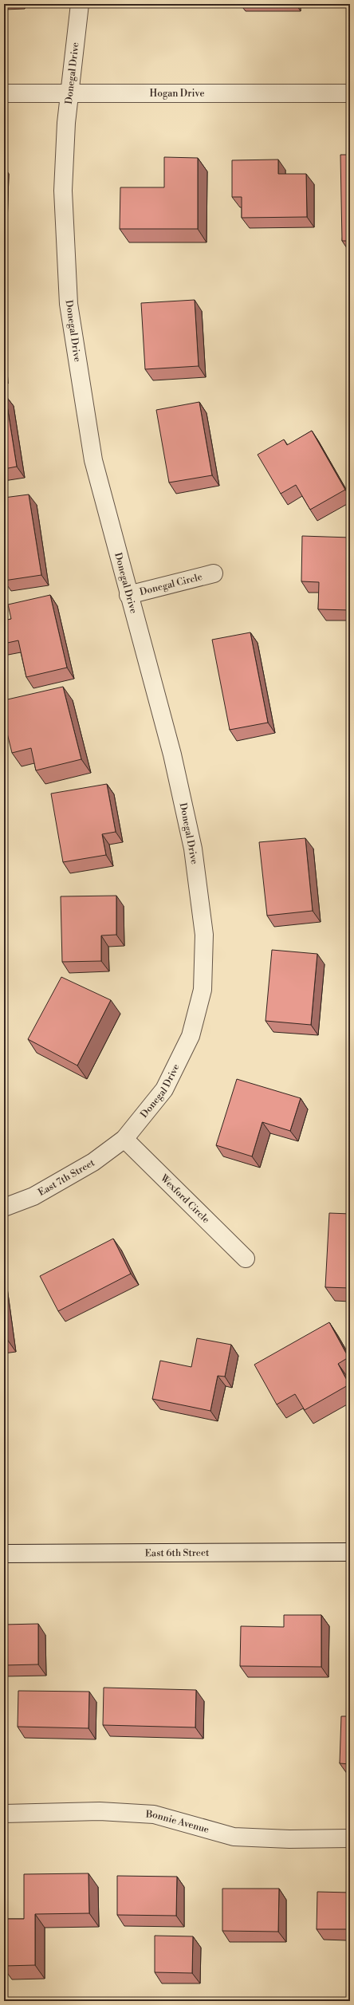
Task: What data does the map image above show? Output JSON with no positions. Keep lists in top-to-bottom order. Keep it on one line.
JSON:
{"streets":{"street":["Donegal Drive","Hogan Drive","Donegal Circle","East 7th Street","Wexford Circle","East 6th Street","Bonnie Avenue"]},"crossings":[["Donegal Drive","Hogan Drive"],["Donegal Drive","Donegal Circle"],["Donegal Drive","East 7th Street"],["Donegal Drive","Wexford Circle"],["East 7th Street","Wexford Circle"]]}
